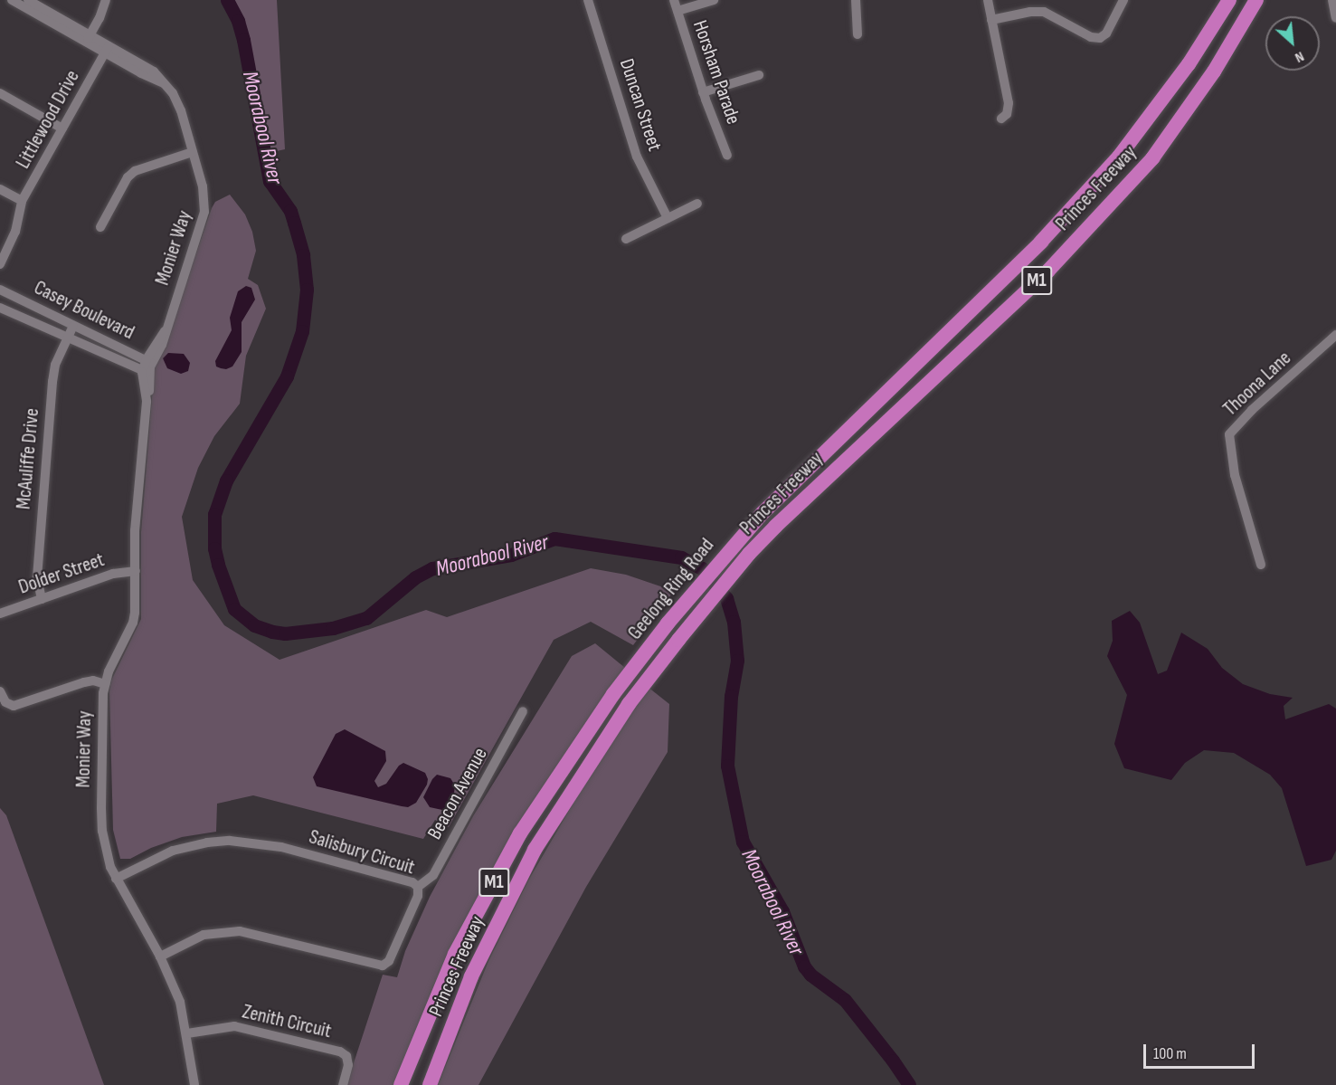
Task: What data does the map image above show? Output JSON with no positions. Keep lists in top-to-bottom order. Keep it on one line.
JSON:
{"streets":{"highway":["Princes Freeway","M1","Geelong Ring Road"],"street":["Horsham Parade","Duncan Street","Littlewood Drive","Monier Way","Casey Boulevard","Thoona Lane","McAuliffe Drive","Dolder Street","Beacon Avenue","Salisbury Circuit","Zenith Circuit"]},"crossings":[["Littlewood Drive","Monier Way"],["Princes Freeway","Geelong Ring Road"],["Monier Way","Casey Boulevard"],["Monier Way","Dolder Street"],["Monier Way","Salisbury Circuit"],["Monier Way","Zenith Circuit"],["Casey Boulevard","McAuliffe Drive"],["McAuliffe Drive","Dolder Street"],["Beacon Avenue","Salisbury Circuit"]],"water":["Moorabool River"],"scale_bar":"100 m","north":"bottom right"}
